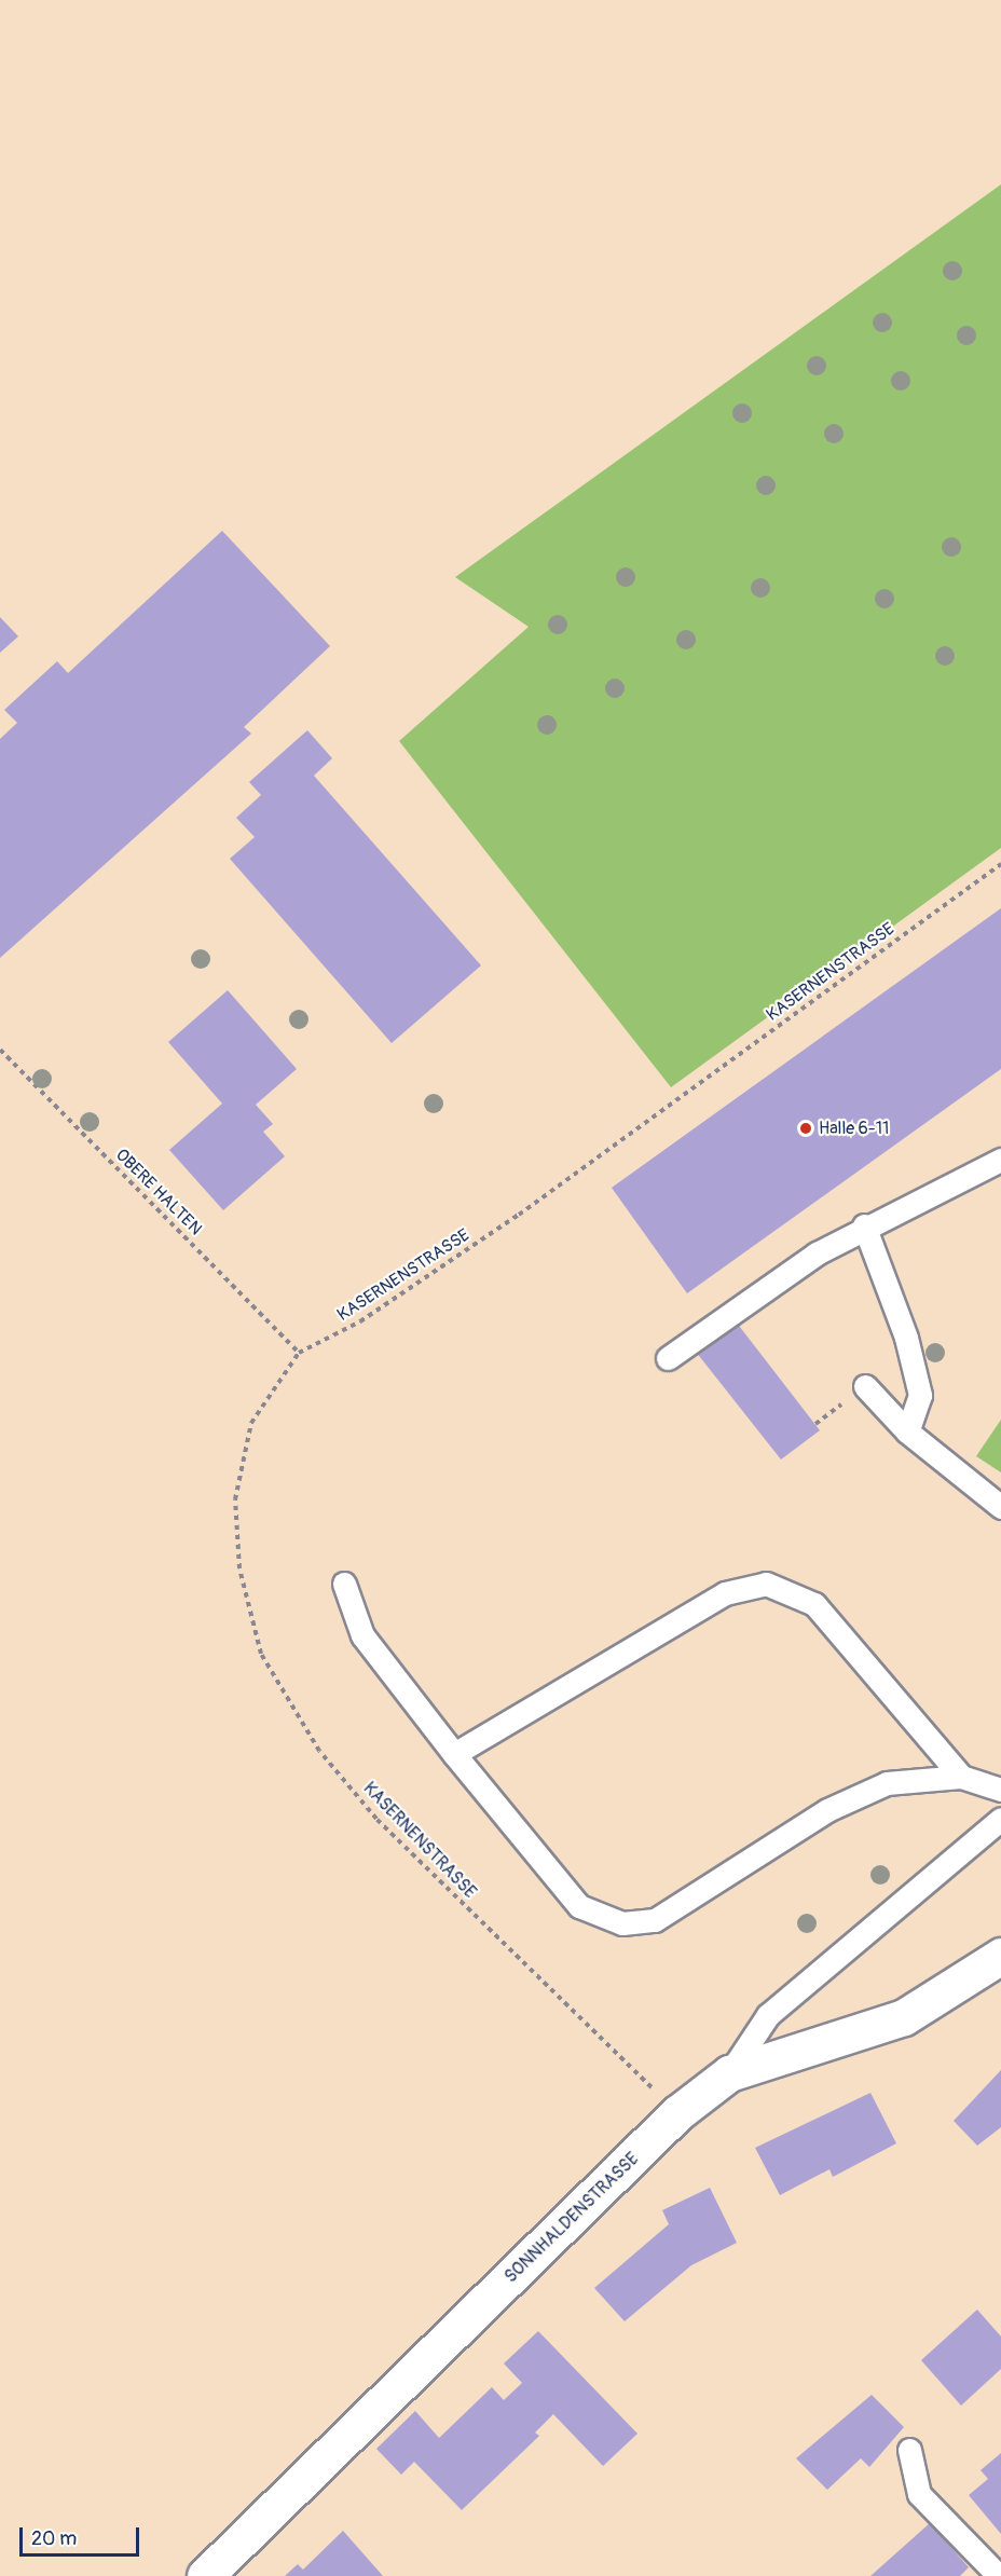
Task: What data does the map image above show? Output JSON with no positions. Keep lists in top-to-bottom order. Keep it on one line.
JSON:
{"streets":{"street":["SONNHALDENSTRASSE"],"path":["KASERNENSTRASSE","OBERE HALTEN"]},"crossings":[["KASERNENSTRASSE","OBERE HALTEN"],["KASERNENSTRASSE","SONNHALDENSTRASSE"]],"places":["Halle 6-11"],"scale_bar":"20 m"}
